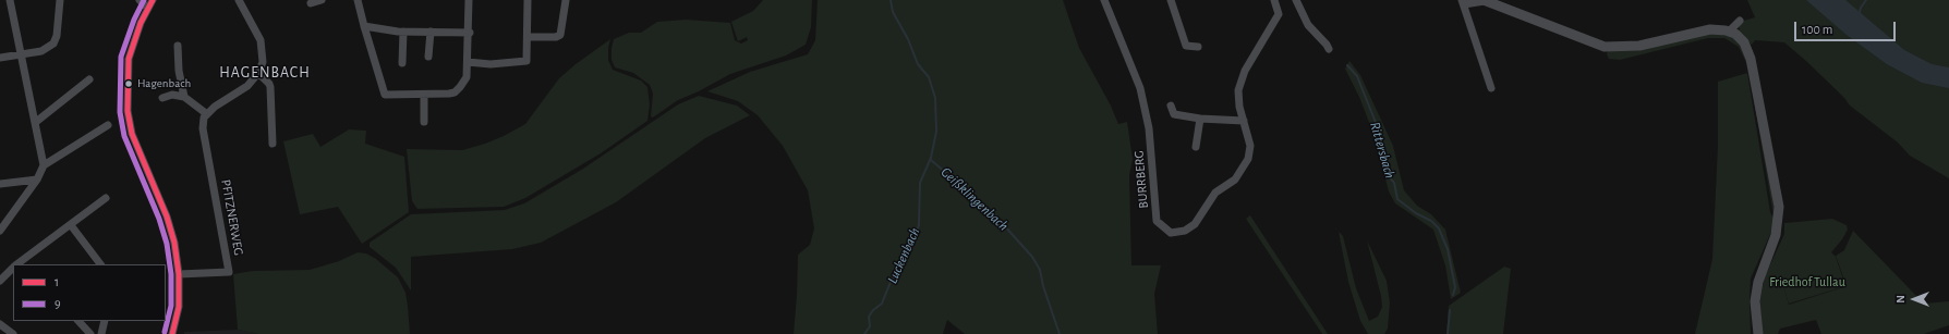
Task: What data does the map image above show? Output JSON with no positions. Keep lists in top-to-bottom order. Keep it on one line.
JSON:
{"streets":{"street":["BURRBERG","PFITZNERWEG"]},"districts":["HAGENBACH"],"water":["Rittersbach","Geißklingenbach","Luckenbach"],"parks":["Friedhof Tullau"],"places":["Hagenbach"],"lines":["transit line 1","transit line 9"],"legend":["1","9"],"scale_bar":"100 m","north":"left"}
